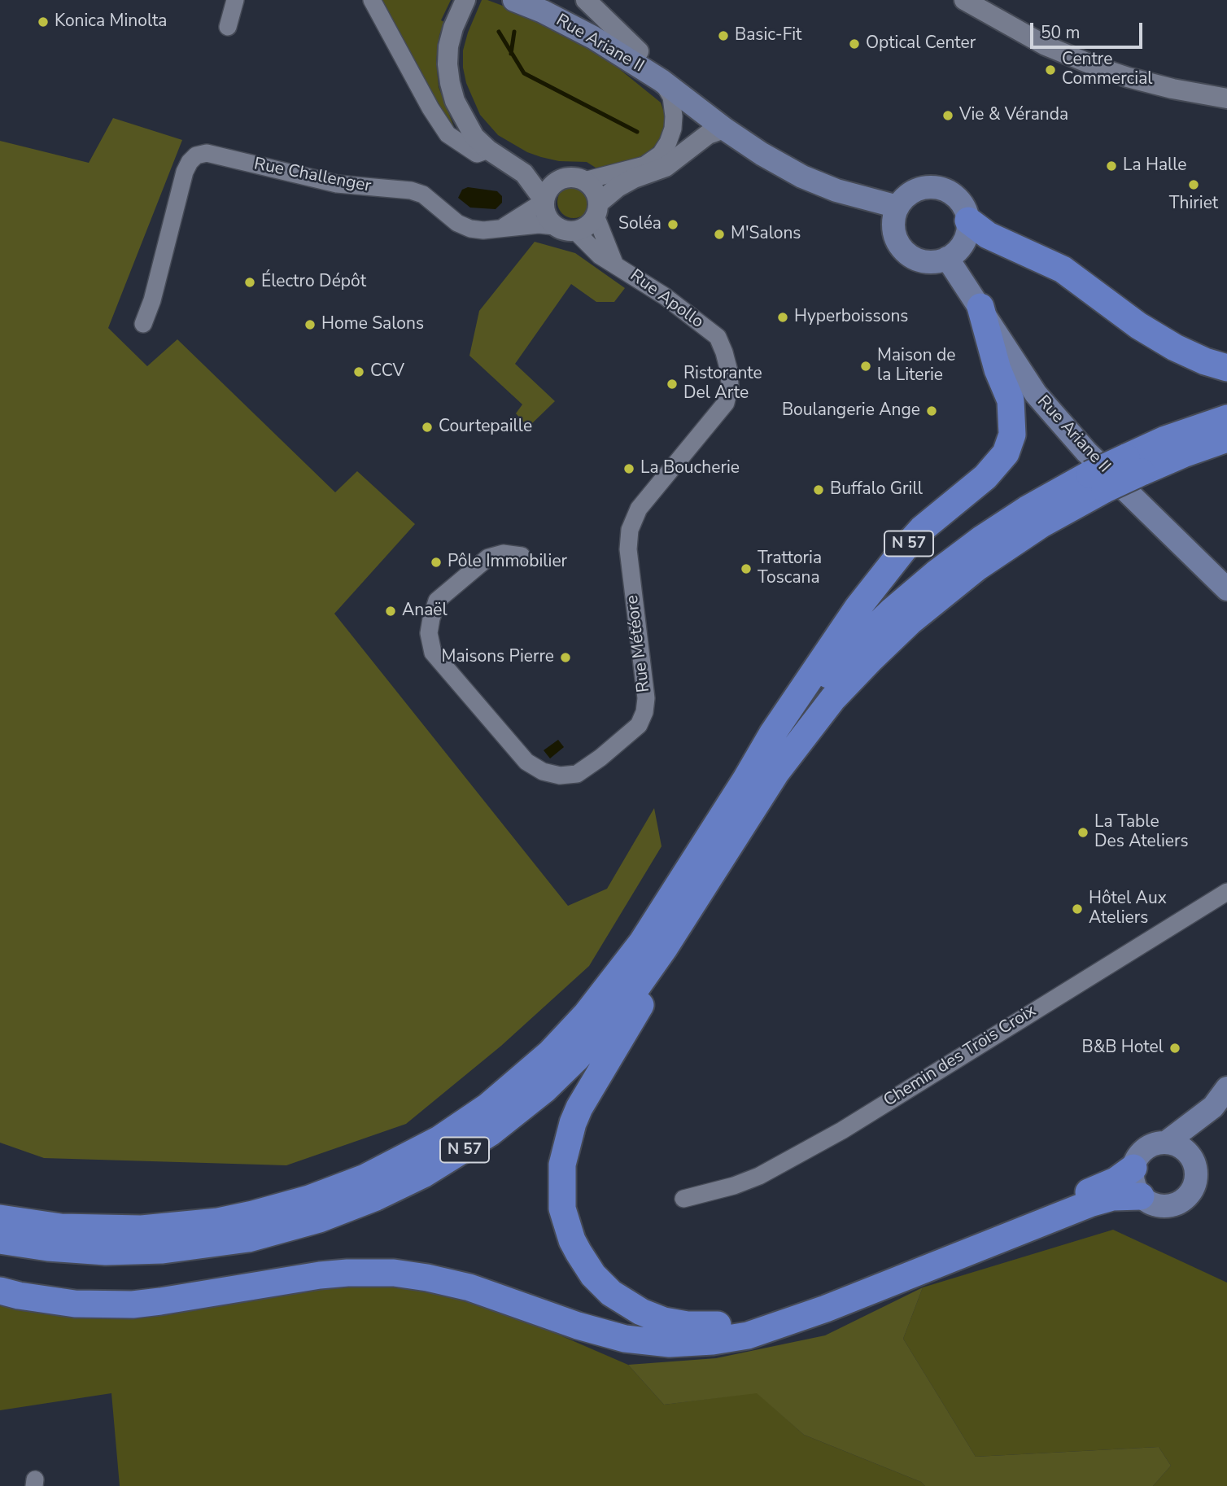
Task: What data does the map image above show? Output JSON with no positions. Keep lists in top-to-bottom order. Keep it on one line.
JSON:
{"streets":{"highway":["N 57"],"main road":["Rue Ariane II"],"street":["Rue Challenger","Rue Apollo","Rue Météore","Chemin des Trois Croix"]},"crossings":[["Rue Ariane II","N 57"],["Rue Challenger","Rue Apollo"],["Rue Apollo","Rue Météore"]],"places":["Konica Minolta","Basic-Fit","Optical Center","Centre Commercial","Vie & Véranda","La Halle","Thiriet","Soléa","M'Salons","Électro Dépôt","Hyperboissons","Home Salons","Maison de la Literie","CCV","Ristorante Del Arte","Boulangerie Ange","Courtepaille","La Boucherie","Buffalo Grill","Pôle Immobilier","Trattoria Toscana","Anaël","Maisons Pierre","La Table Des Ateliers","Hôtel Aux Ateliers","B&B Hotel"],"scale_bar":"50 m"}
